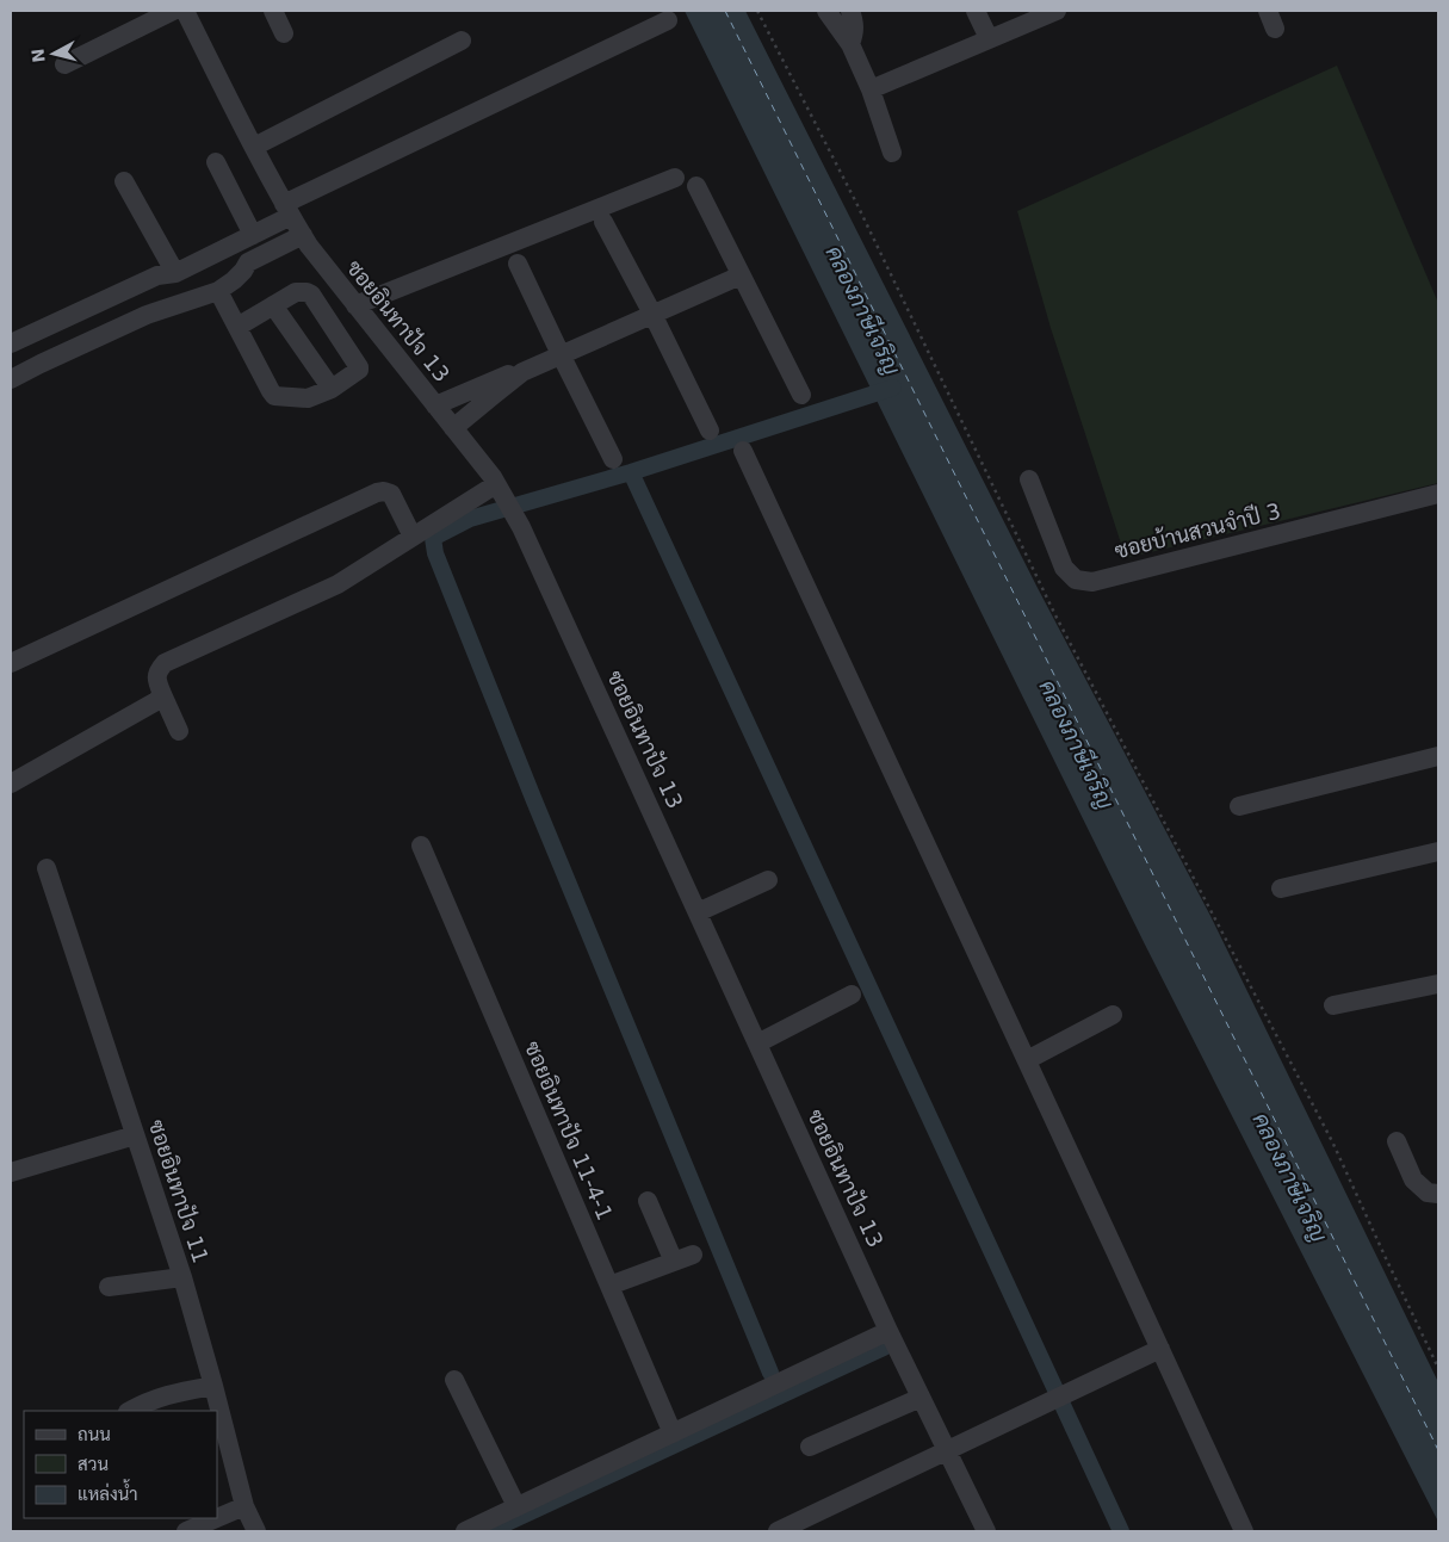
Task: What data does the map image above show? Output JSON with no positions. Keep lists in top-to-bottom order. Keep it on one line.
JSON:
{"streets":{"street":["ซอยอินทาปัจ 13","ซอยบ้านสวนจำปี 3","ซอยอินทาปัจ 11-4-1","ซอยอินทาปัจ 11"]},"water":["คลองภาษีเจริญ"],"legend":["ถนน","สวน","แหล่งน้ำ"],"north":"left"}
